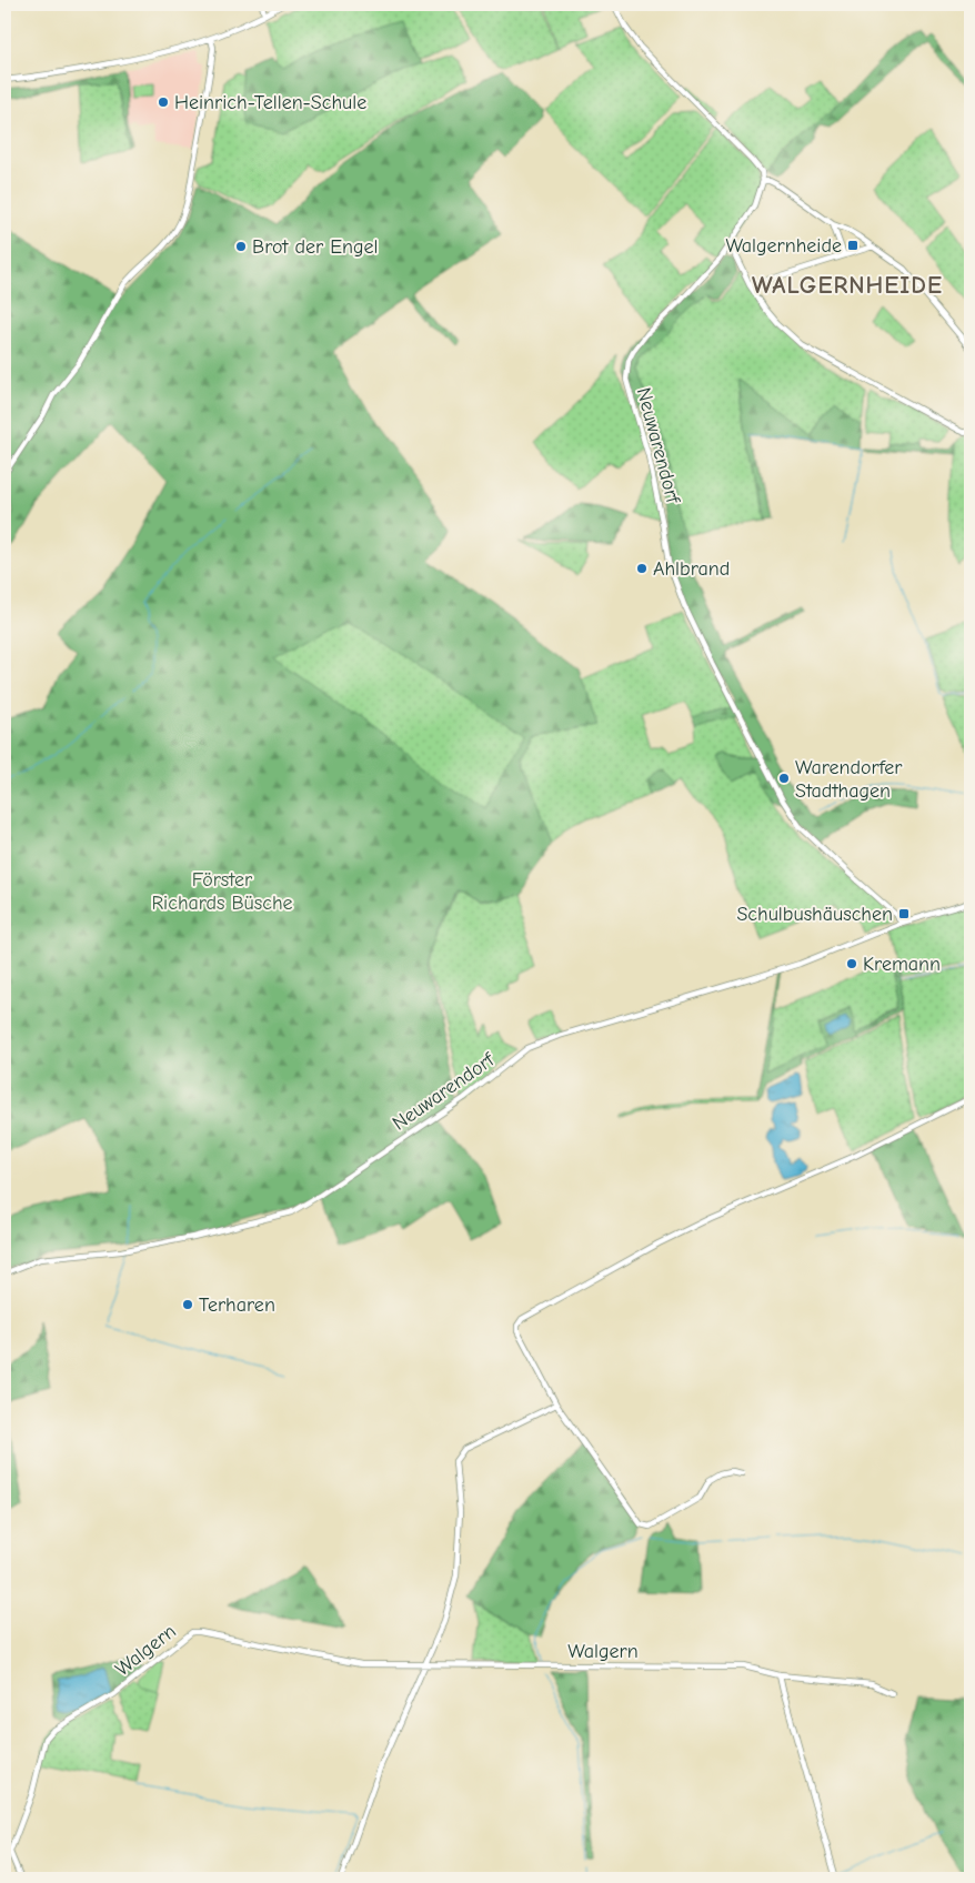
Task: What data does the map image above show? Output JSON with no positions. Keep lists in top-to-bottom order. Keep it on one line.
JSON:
{"streets":{"street":["Neuwarendorf","Walgern"]},"districts":["WALGERNHEIDE"],"parks":["Förster Richards Büsche"],"places":{"other":["Heinrich-Tellen-Schule","Brot der Engel","Ahlbrand","Warendorfer Stadthagen","Kremann","Terharen"],"transit":["Walgernheide","Schulbushäuschen"]}}
